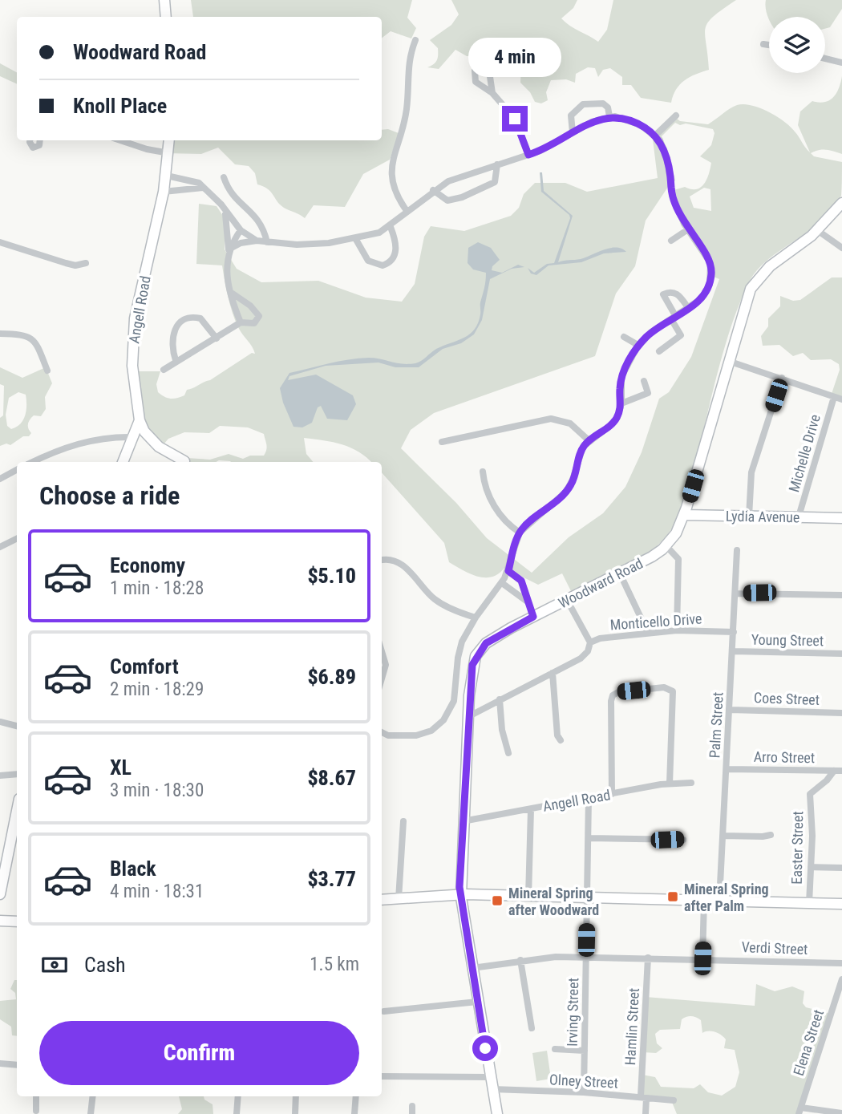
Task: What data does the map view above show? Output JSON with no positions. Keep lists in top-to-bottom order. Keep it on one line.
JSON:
{"streets":{"street":["Angell Road","Michelle Drive","Lydia Avenue","Woodward Road","Monticello Drive","Young Street","Coes Street","Palm Street","Arro Street","Easter Street","Verdi Street","Irving Street","Hamlin Street","Elena Street","Olney Street"]},"crossings":[["Angell Road","Woodward Road"],["Angell Road","Irving Street"],["Michelle Drive","Lydia Avenue"],["Lydia Avenue","Woodward Road"],["Woodward Road","Verdi Street"],["Woodward Road","Olney Street"],["Monticello Drive","Palm Street"],["Young Street","Palm Street"],["Coes Street","Palm Street"],["Palm Street","Arro Street"],["Arro Street","Easter Street"],["Verdi Street","Irving Street"],["Verdi Street","Hamlin Street"],["Irving Street","Olney Street"],["Hamlin Street","Olney Street"]],"places":{"transit":["Mineral Spring after Palm","Mineral Spring after Woodward"]},"page":{"banner":["Woodward Road","Knoll Place"],"bubble":"4 min","heading":"Choose a ride","list":[{"name":"Economy","note":"1 min · 18:28","value":"$5.10"},{"name":"Comfort","note":"2 min · 18:29","value":"$6.89"},{"name":"XL","note":"3 min · 18:30","value":"$8.67"},{"name":"Black","note":"4 min · 18:31","value":"$3.77"}],"pay":["Cash","1.5 km"],"buttons":"Confirm"}}
